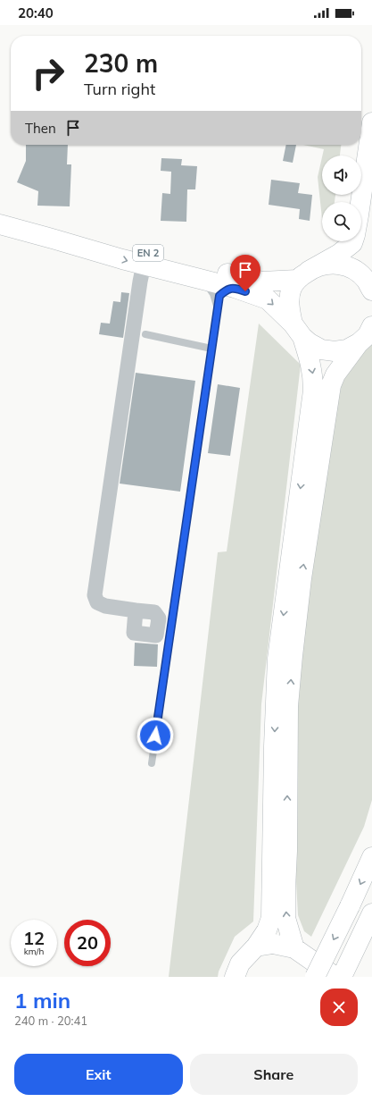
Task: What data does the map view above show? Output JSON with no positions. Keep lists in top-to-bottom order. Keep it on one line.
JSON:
{"streets":{"main road":["EN 2"]},"page":{"status":"20:40","turn":["230 m","Turn right"],"then":"Then","speed":"12 km/h","limit":"20","heading":["1 min","240 m · 20:41"],"buttons":["Exit","Share"]}}
